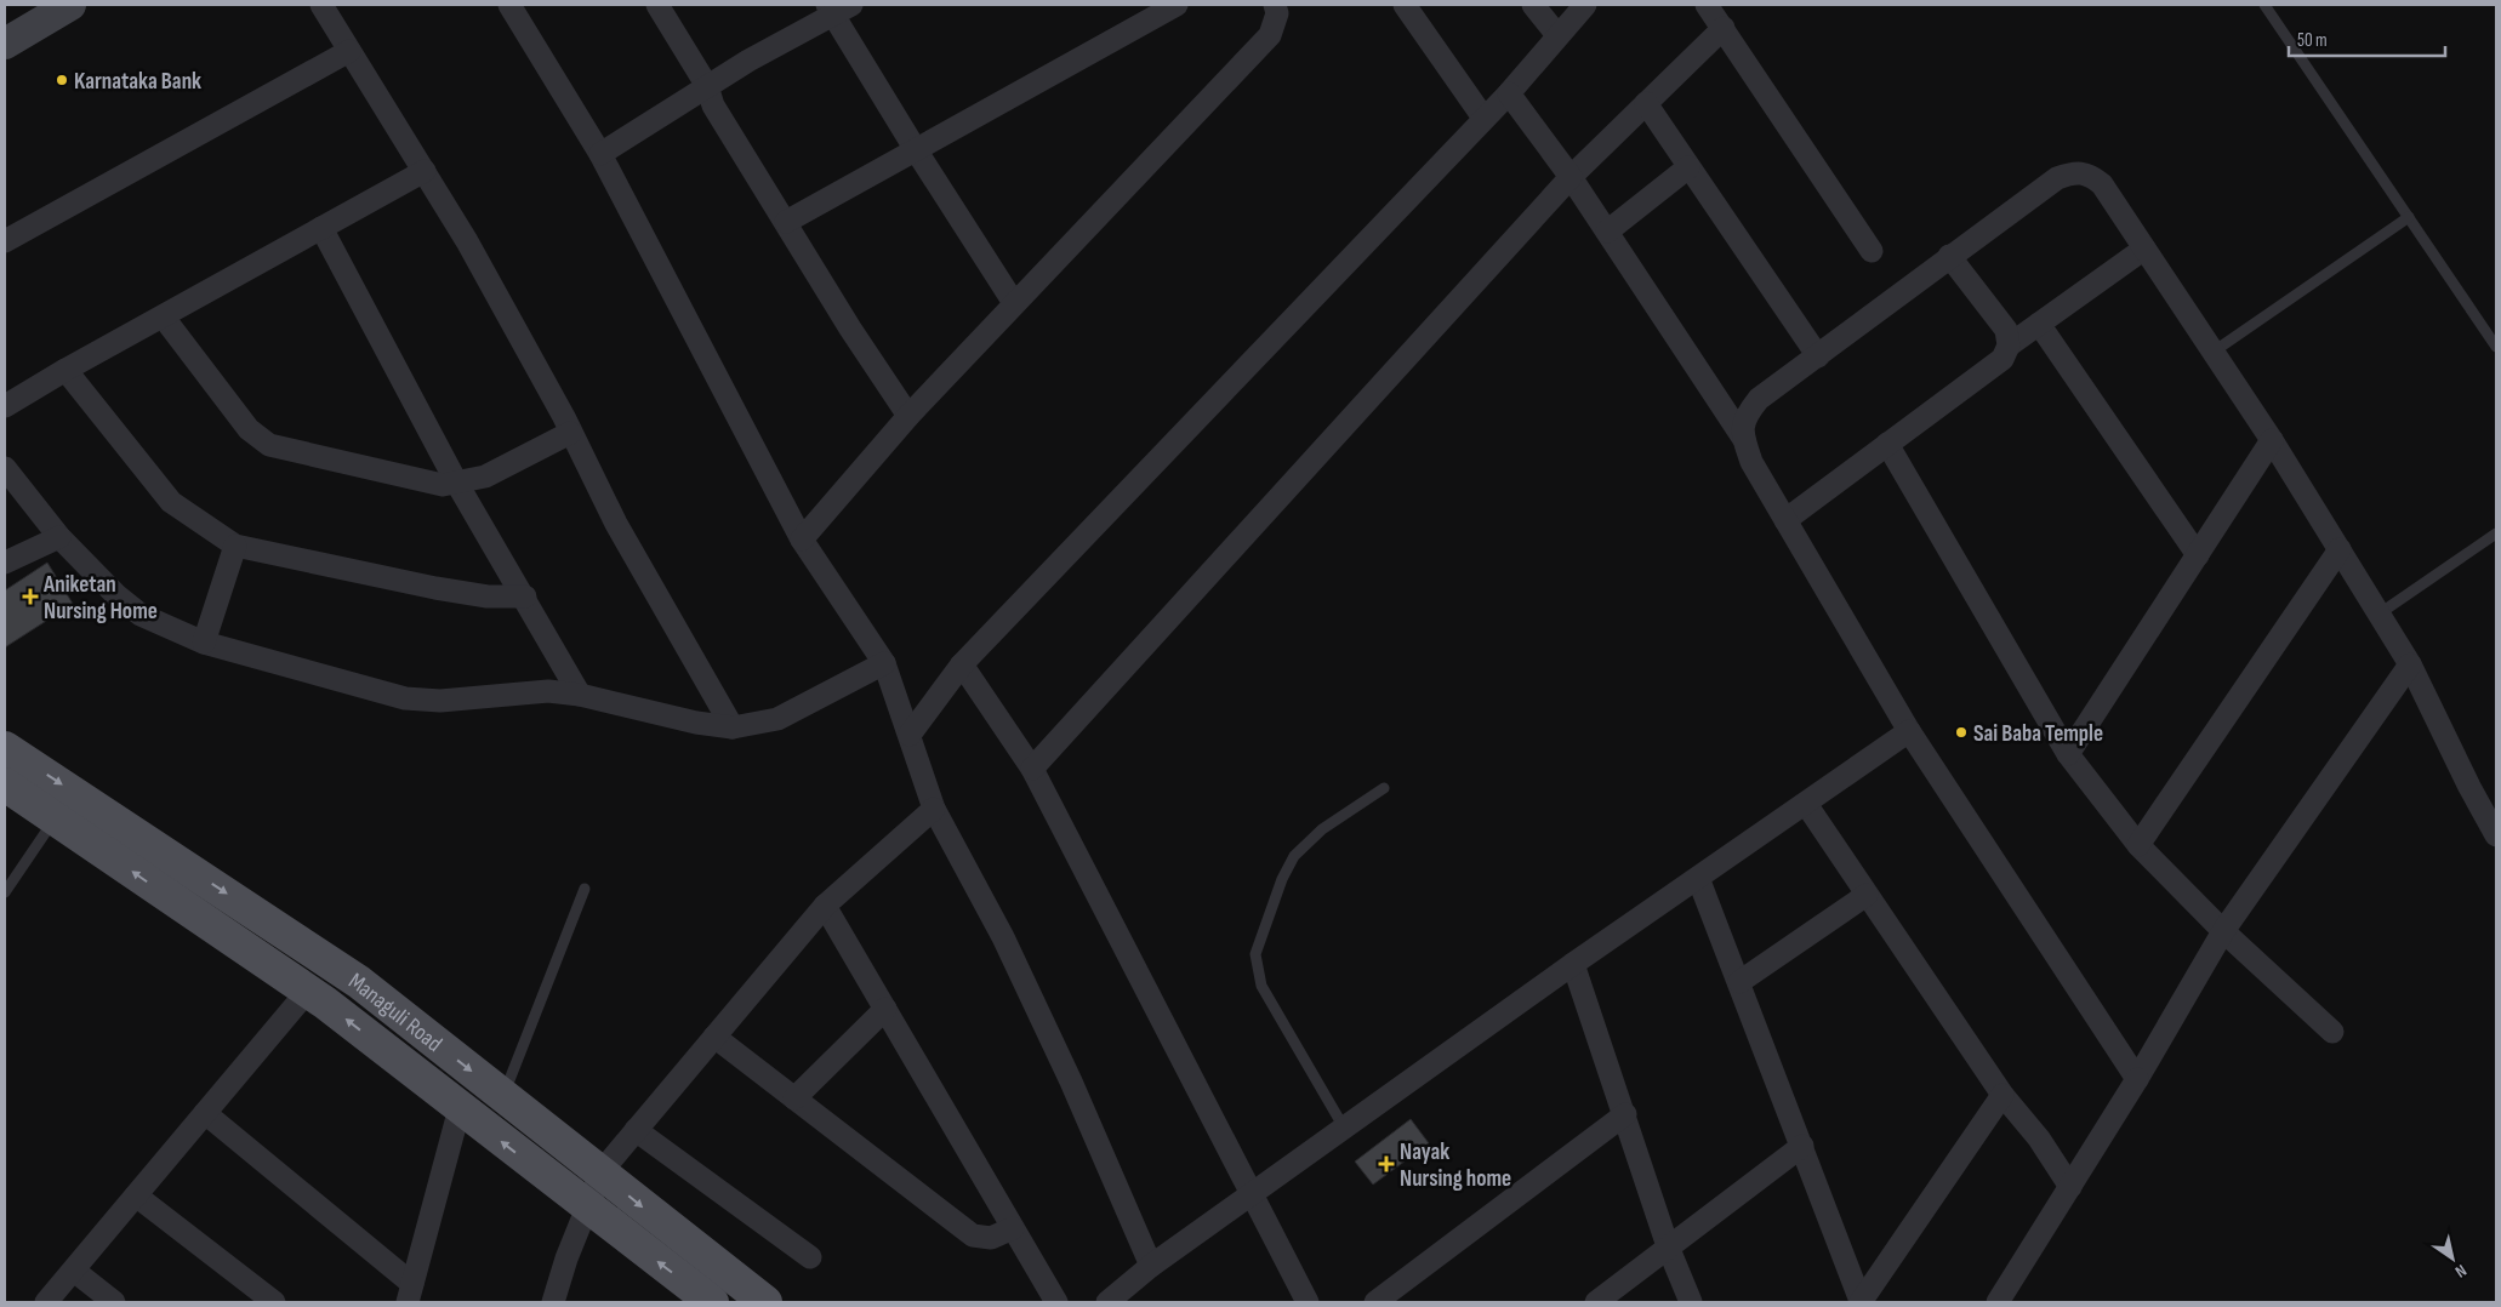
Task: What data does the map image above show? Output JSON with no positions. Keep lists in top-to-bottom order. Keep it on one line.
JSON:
{"streets":{"main road":["Managuli Road"]},"places":{"other":["Karnataka Bank","Sai Baba Temple"],"health":["Aniketan Nursing Home","Nayak Nursing home"]},"scale_bar":"50 m","north":"bottom right"}
